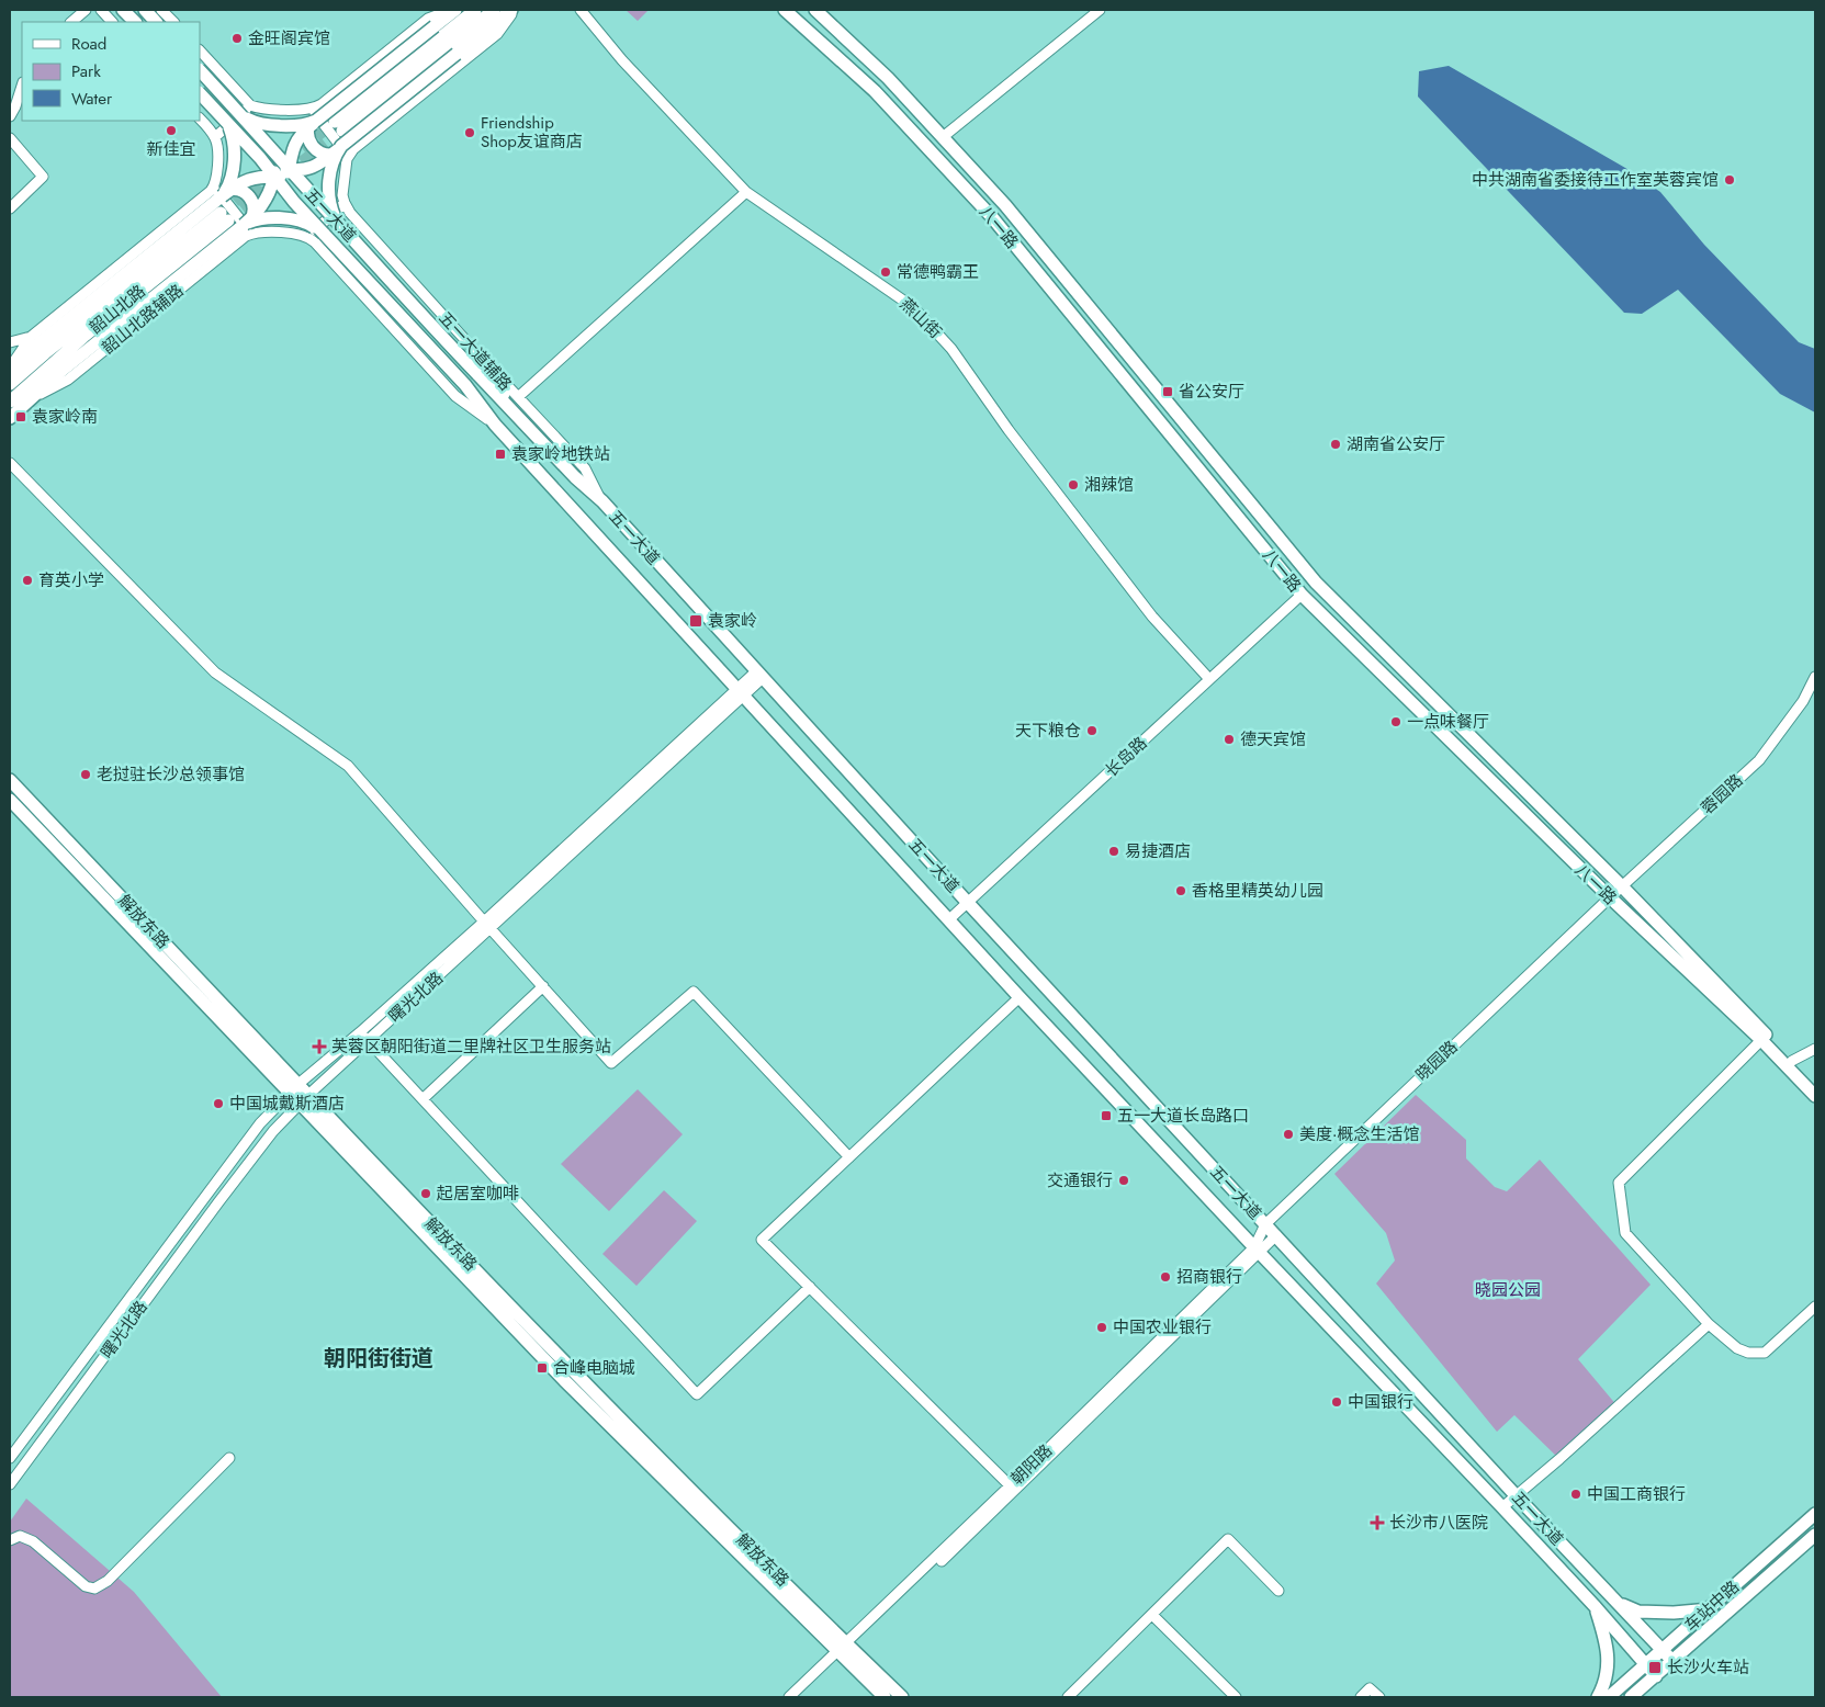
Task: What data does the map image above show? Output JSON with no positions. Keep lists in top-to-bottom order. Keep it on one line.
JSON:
{"streets":{"main road":["五一大道","八一路","韶山北路","解放东路","车站中路"],"street":["燕山街","韶山北路辅路","五一大道辅路","长岛路","蓉园路","曙光北路","晓园路","朝阳路"]},"crossings":[["五一大道","长岛路"],["五一大道","曙光北路"],["五一大道","晓园路"],["五一大道","朝阳路"],["五一大道","车站中路"],["八一路","长岛路"],["八一路","蓉园路"],["八一路","晓园路"],["燕山街","长岛路"],["蓉园路","晓园路"],["解放东路","曙光北路"],["解放东路","朝阳路"],["晓园路","朝阳路"]],"districts":["朝阳街街道"],"parks":["晓园公园"],"places":{"other":["金旺阁宾馆","新佳宜","Friendship Shop友谊商店","中共湖南省委接待工作室芙蓉宾馆","常德鸭霸王","湖南省公安厅","湘辣馆","育英小学","一点味餐厅","天下粮仓","德天宾馆","老挝驻长沙总领事馆","易捷酒店","香格里精英幼儿园","中国城戴斯酒店","美度·概念生活馆","交通银行","起居室咖啡","招商银行","中国农业银行","中国银行","中国工商银行"],"transit":["省公安厅","袁家岭南","袁家岭地铁站","袁家岭","五一大道长岛路口","合峰电脑城","长沙火车站"],"health":["芙蓉区朝阳街道二里牌社区卫生服务站","长沙市八医院"]},"legend":["Road","Park","Water"]}
